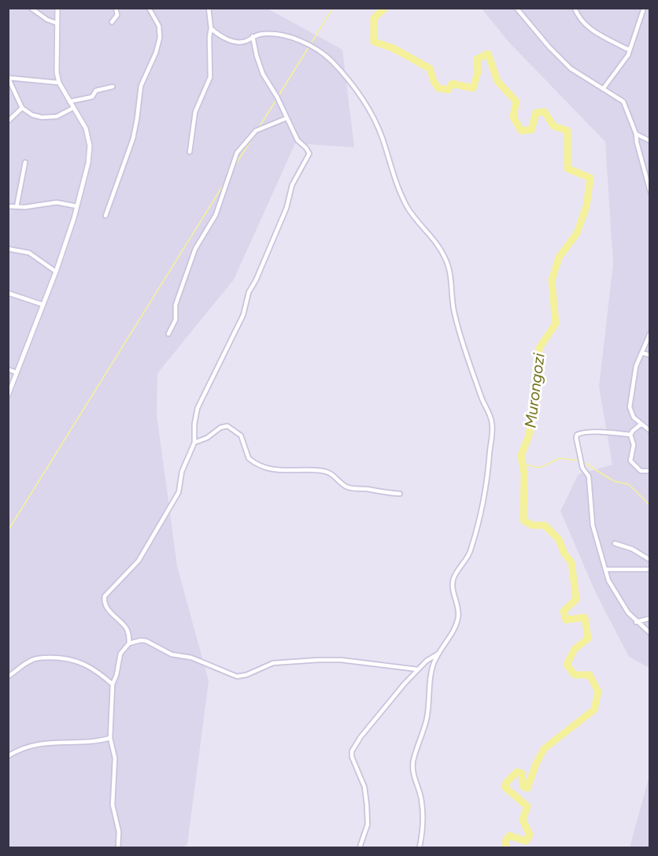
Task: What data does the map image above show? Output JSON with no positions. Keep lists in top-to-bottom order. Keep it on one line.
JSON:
{"water":["Murongozi"]}
